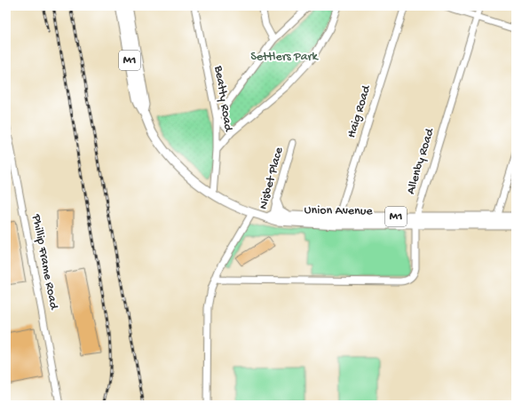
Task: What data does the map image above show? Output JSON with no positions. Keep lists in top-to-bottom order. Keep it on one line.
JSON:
{"streets":{"main road":["M1","Union Avenue"],"street":["Beatty Road","Haig Road","Allenby Road","Nisbet Place","Phillip Frame Road"]},"crossings":[["Beatty Road","Union Avenue"],["Haig Road","Union Avenue"],["Allenby Road","Union Avenue"],["Nisbet Place","Union Avenue"]],"parks":["Settlers Park"]}
